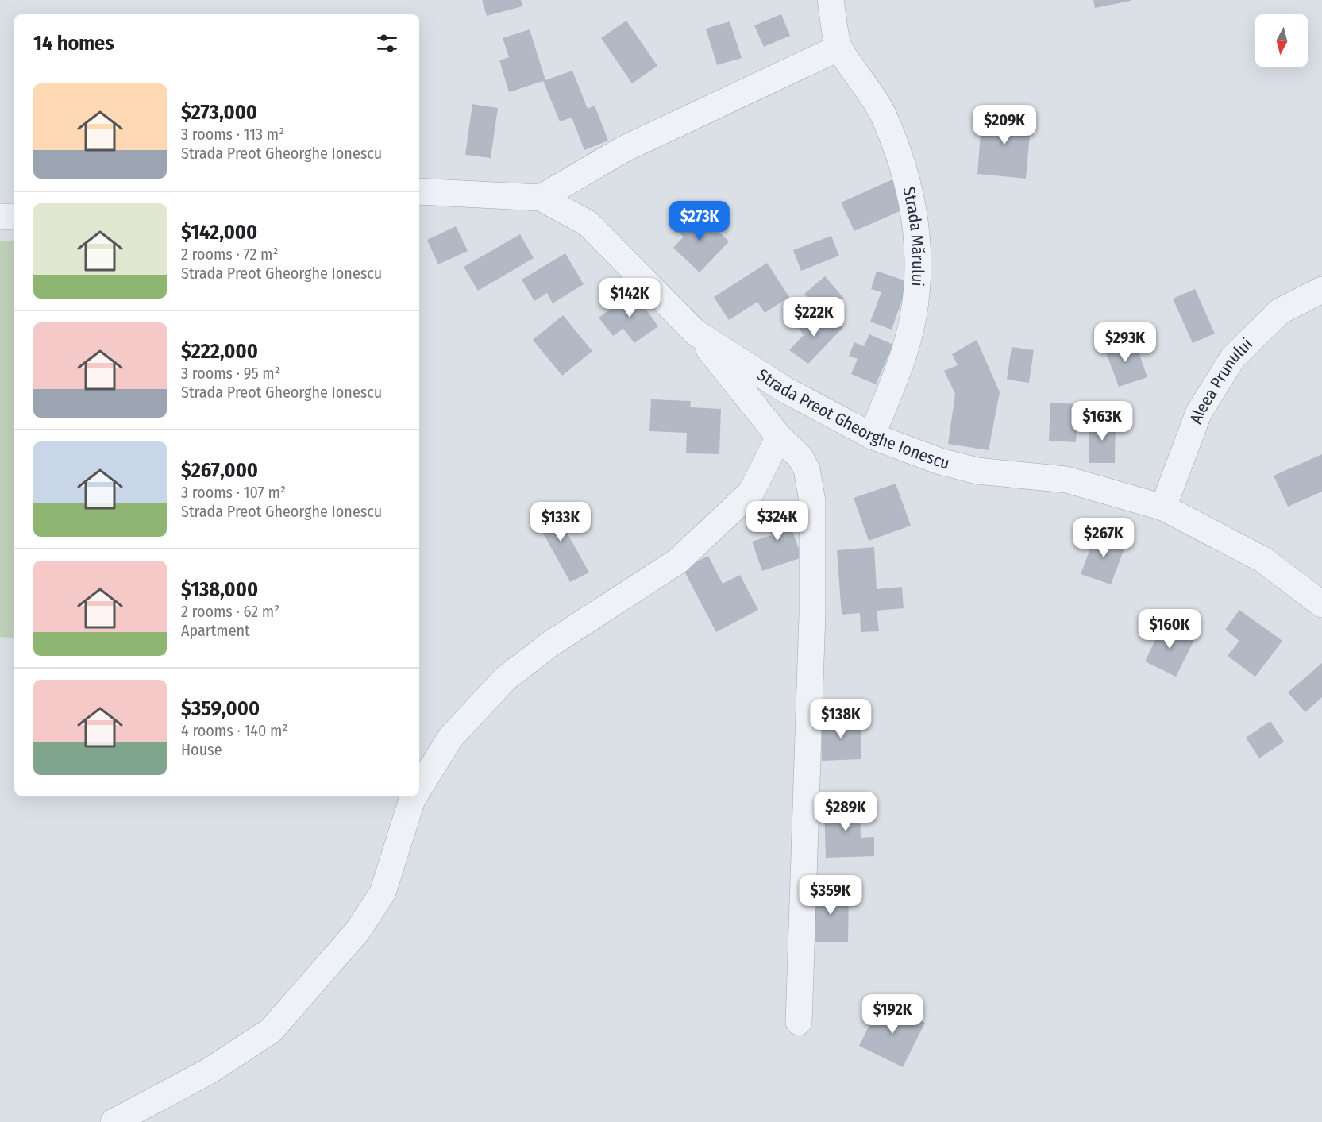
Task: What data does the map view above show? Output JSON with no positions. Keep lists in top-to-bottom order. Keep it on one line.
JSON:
{"streets":{"street":["Strada Mărului","Aleea Prunului","Strada Preot Gheorghe Ionescu"]},"crossings":[["Strada Mărului","Strada Preot Gheorghe Ionescu"],["Aleea Prunului","Strada Preot Gheorghe Ionescu"]],"north":"bottom","page":{"heading":"14 homes","list":[{"name":"$273,000","note":"3 rooms · 113 m² · Strada Preot Gheorghe Ionescu"},{"name":"$142,000","note":"2 rooms · 72 m² · Strada Preot Gheorghe Ionescu"},{"name":"$222,000","note":"3 rooms · 95 m² · Strada Preot Gheorghe Ionescu"},{"name":"$267,000","note":"3 rooms · 107 m² · Strada Preot Gheorghe Ionescu"},{"name":"$138,000","note":"2 rooms · 62 m² · Apartment"},{"name":"$359,000","note":"4 rooms · 140 m² · House"}],"price":["$209K","$273K","$142K","$222K","$293K","$163K","$324K","$133K","$267K","$160K","$138K","$289K","$359K","$192K"]}}
